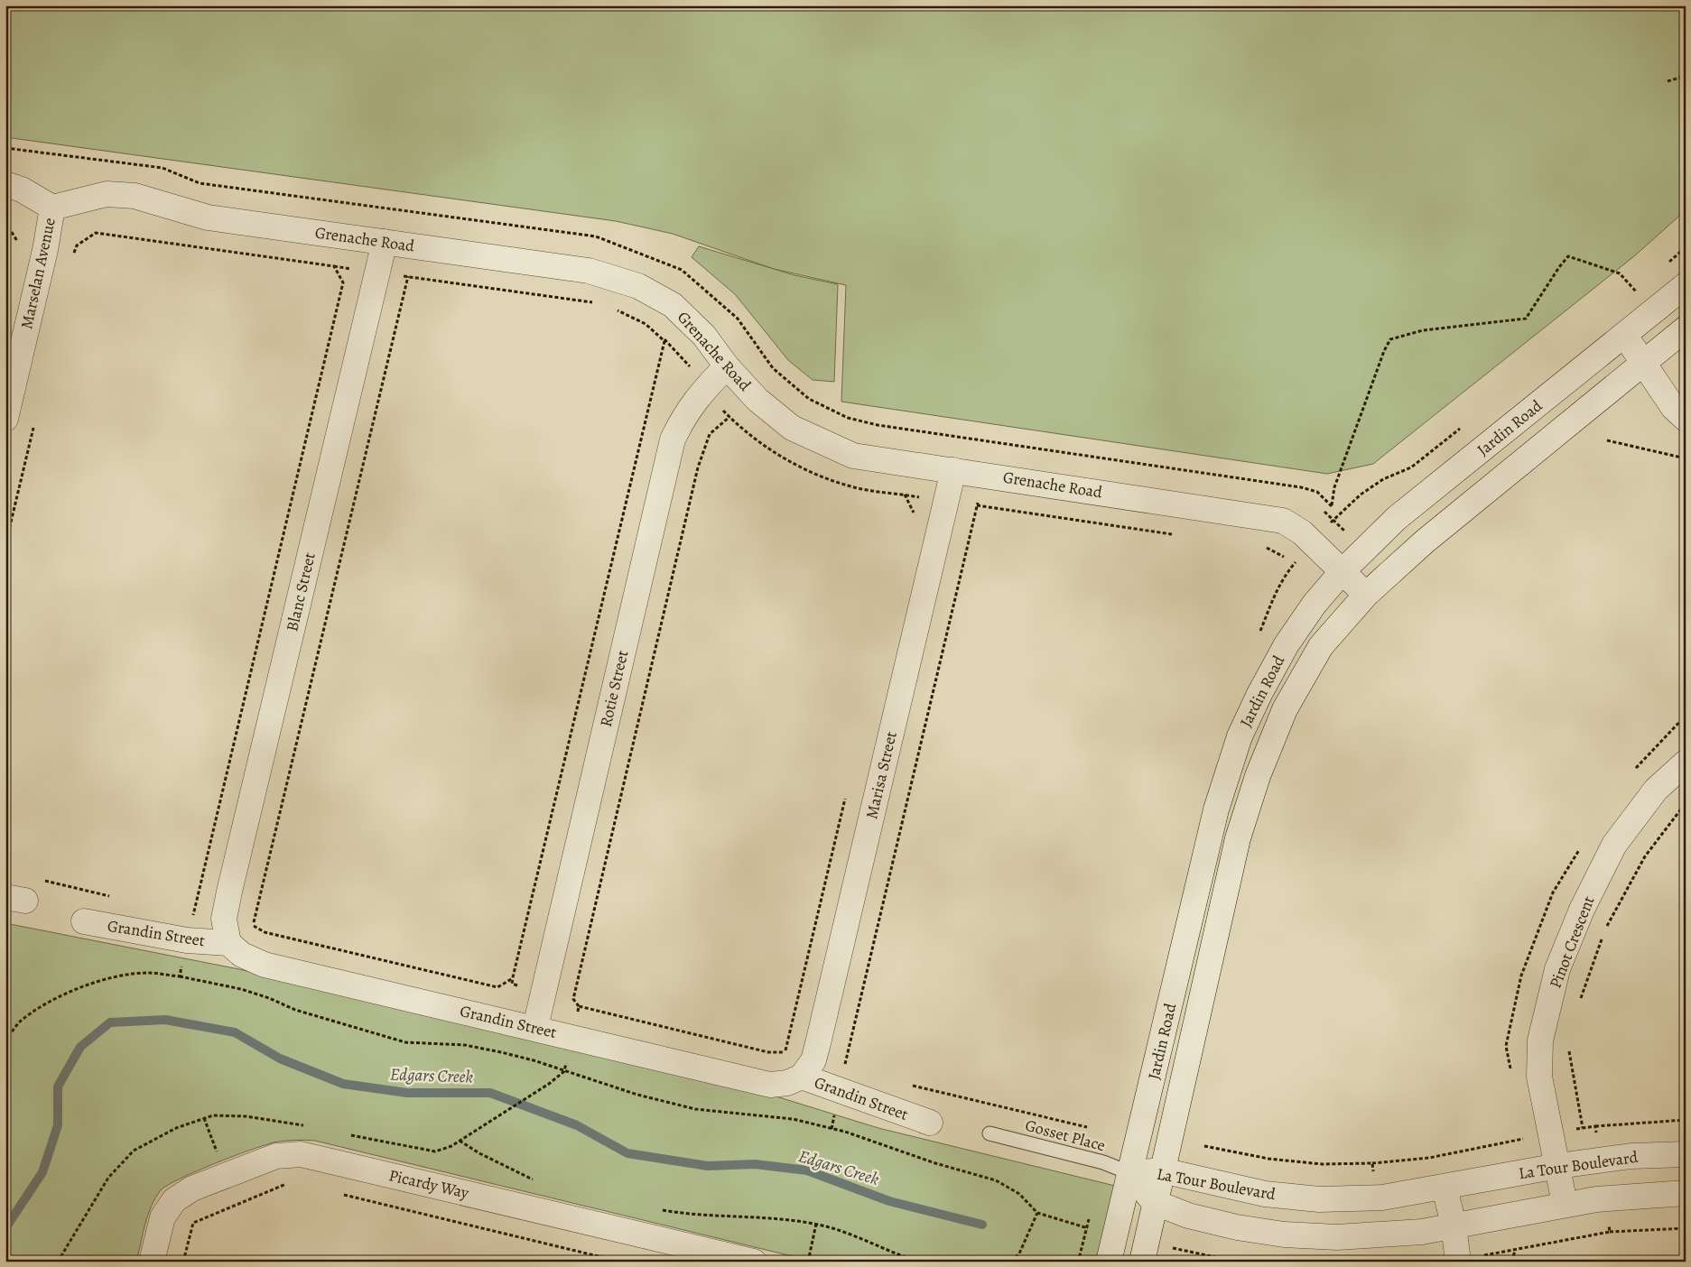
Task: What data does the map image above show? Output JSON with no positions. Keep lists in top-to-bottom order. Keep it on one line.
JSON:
{"streets":{"street":["Grenache Road","Marselan Avenue","Jardin Road","Blanc Street","Rotie Street","Marisa Street","Grandin Street","Pinot Crescent","La Tour Boulevard","Picardy Way"],"lane":["Gosset Place"]},"crossings":[["Grenache Road","Marselan Avenue"],["Grenache Road","Jardin Road"],["Grenache Road","Blanc Street"],["Grenache Road","Rotie Street"],["Grenache Road","Marisa Street"],["Jardin Road","Gosset Place"],["Jardin Road","La Tour Boulevard"],["Blanc Street","Grandin Street"],["Rotie Street","Grandin Street"],["Marisa Street","Grandin Street"],["Pinot Crescent","La Tour Boulevard"],["Gosset Place","La Tour Boulevard"]],"water":["Edgars Creek"]}
